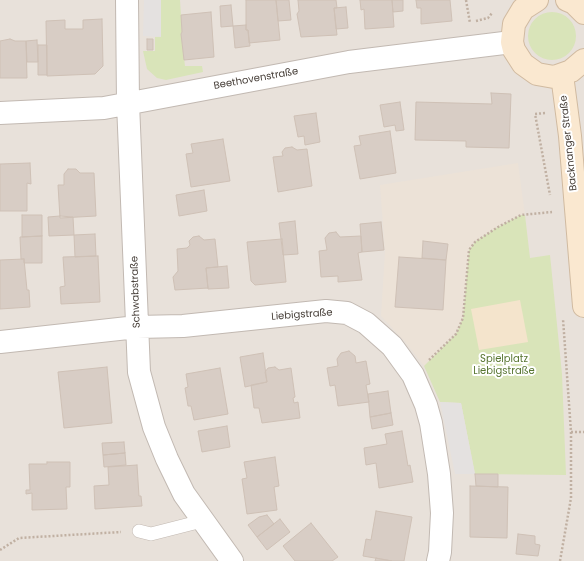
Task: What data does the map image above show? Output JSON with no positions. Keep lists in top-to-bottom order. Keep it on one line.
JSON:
{"streets":{"street":["Beethovenstraße","Backnanger Straße","Schwabstraße","Liebigstraße"]},"crossings":[["Beethovenstraße","Schwabstraße"],["Schwabstraße","Liebigstraße"]],"parks":["Spielplatz Liebigstraße"]}
